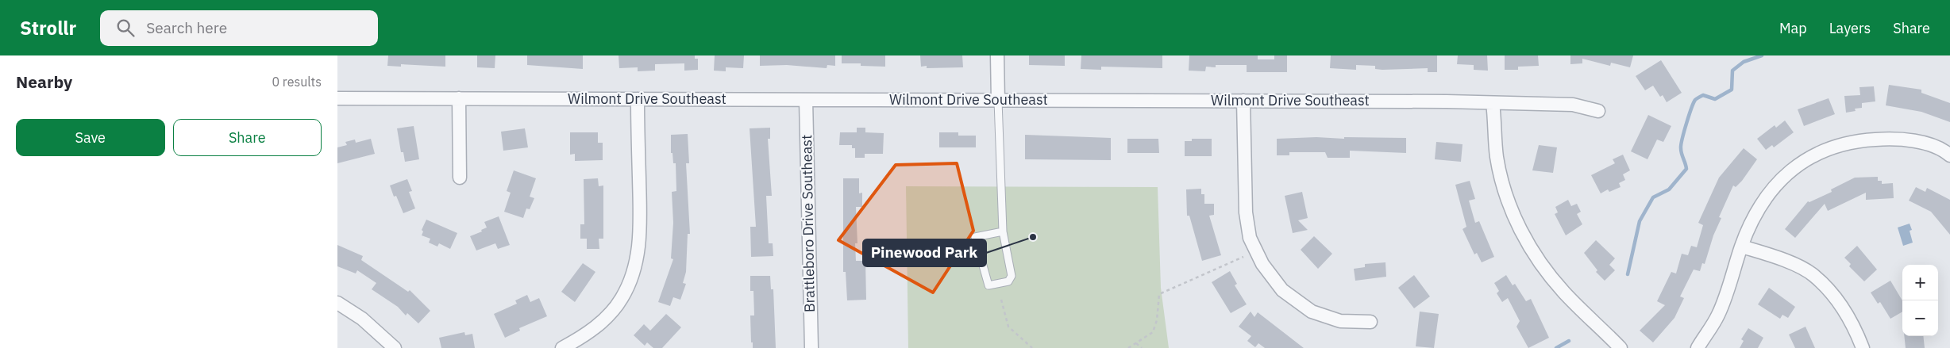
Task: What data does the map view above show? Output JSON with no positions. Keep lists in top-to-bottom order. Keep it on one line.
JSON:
{"streets":{"street":["Wilmont Drive Southeast","Brattleboro Drive Southeast"]},"crossings":[["Wilmont Drive Southeast","Brattleboro Drive Southeast"]],"places":["Pinewood Park"],"page":{"header":"Strollr","search":"Search here","nav":["Map","Layers","Share"],"heading":["Nearby","0 results"],"buttons":["Save","Share"],"map_buttons":["+","−"]}}
